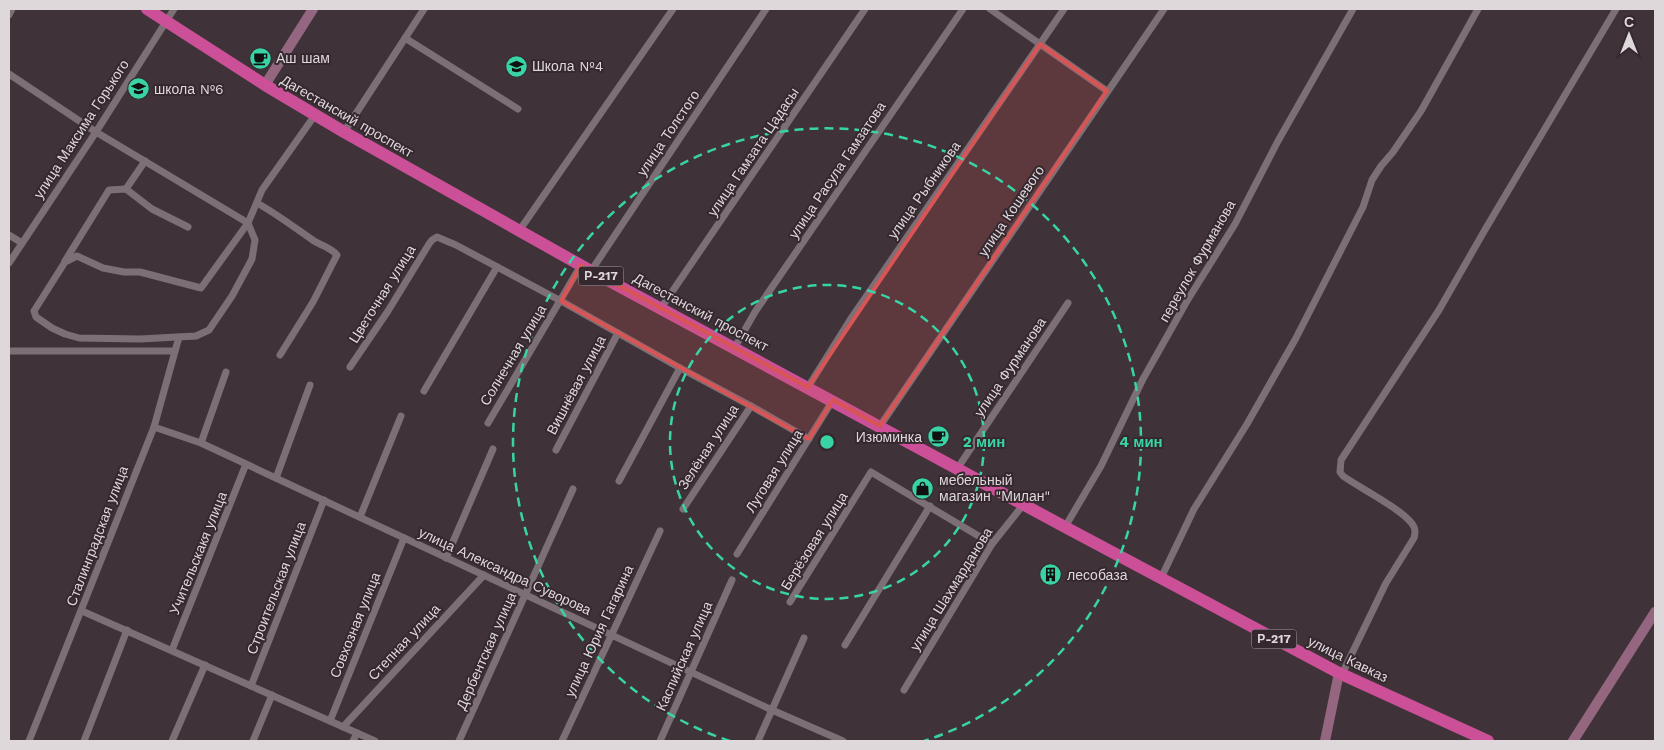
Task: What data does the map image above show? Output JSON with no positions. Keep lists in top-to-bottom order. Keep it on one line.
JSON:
{"streets":{"highway":["Дагестанский проспект","Р-217","улица Кавказ"],"street":["улица Максима Горького","улица Толстого","улица Гамзата Цадасы","улица Расула Гамзатова","улица Рыбникова","улица Кошевого","переулок Фурманова","Цветочная улица","Солнечная улица","улица Фурманова","Вишнёвая улица","Зелёная улица","Луговая улица","Сталинградская улица","Берёзовая улица","Учительскакя улица","улица Александра Суворова","Строительская улица","улица Шахмарданова","Совхозная улица","улица Юрия Гагарина","Степная улица","Дербентская улица","Каспийская улица"]},"crossings":[["Дагестанский проспект","улица Максима Горького"],["Дагестанский проспект","улица Толстого"],["Дагестанский проспект","улица Гамзата Цадасы"],["Дагестанский проспект","улица Расула Гамзатова"],["Дагестанский проспект","улица Рыбникова"],["Дагестанский проспект","улица Кошевого"],["Дагестанский проспект","переулок Фурманова"],["Дагестанский проспект","улица Фурманова"],["Дагестанский проспект","Луговая улица"],["Дагестанский проспект","улица Шахмарданова"],["Дагестанский проспект","улица Кавказ"],["улица Толстого","Солнечная улица"],["переулок Фурманова","улица Кавказ"],["Зелёная улица","Луговая улица"],["Сталинградская улица","улица Александра Суворова"],["Учительскакя улица","улица Александра Суворова"],["улица Александра Суворова","Строительская улица"],["улица Александра Суворова","Совхозная улица"],["улица Александра Суворова","улица Юрия Гагарина"],["улица Александра Суворова","Степная улица"],["улица Александра Суворова","Дербентская улица"],["улица Александра Суворова","Каспийская улица"]],"places":{"cafe":["Аш шам","Изюминка"],"school or university":["Школа №4","школа №6"],"shop":["мебельный магазин \"Милан\""],"building":["лесобаза"]},"north":"top","rings":["2 мин","4 мин"]}
